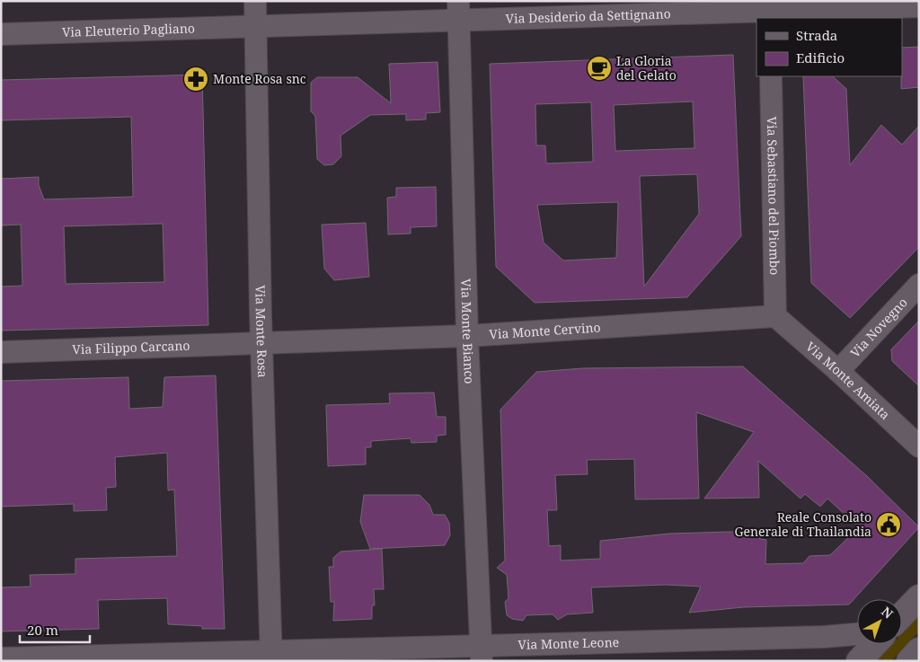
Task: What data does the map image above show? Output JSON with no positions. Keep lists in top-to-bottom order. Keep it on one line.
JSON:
{"streets":{"street":["Via Desiderio da Settignano","Via Eleuterio Pagliano","Via Sebastiano del Piombo","Via Novegno","Via Monte Rosa","Via Monte Bianco","Via Monte Cervino","Via Filippo Carcano","Via Monte Amiata","Via Monte Leone"]},"crossings":[["Via Desiderio da Settignano","Via Eleuterio Pagliano"],["Via Desiderio da Settignano","Via Monte Rosa"],["Via Desiderio da Settignano","Via Monte Bianco"],["Via Eleuterio Pagliano","Via Monte Rosa"],["Via Sebastiano del Piombo","Via Monte Cervino"],["Via Sebastiano del Piombo","Via Monte Amiata"],["Via Novegno","Via Monte Amiata"],["Via Monte Rosa","Via Monte Cervino"],["Via Monte Rosa","Via Filippo Carcano"],["Via Monte Rosa","Via Monte Leone"],["Via Monte Bianco","Via Monte Cervino"],["Via Monte Bianco","Via Monte Leone"],["Via Monte Cervino","Via Filippo Carcano"],["Via Monte Cervino","Via Monte Amiata"]],"places":{"cafe":["La Gloria del Gelato"],"pharmacy":["Monte Rosa snc"],"public building":["Reale Consolato Generale di Thailandia"]},"legend":["Strada","Edificio"],"scale_bar":"20 m","north":"top right"}
